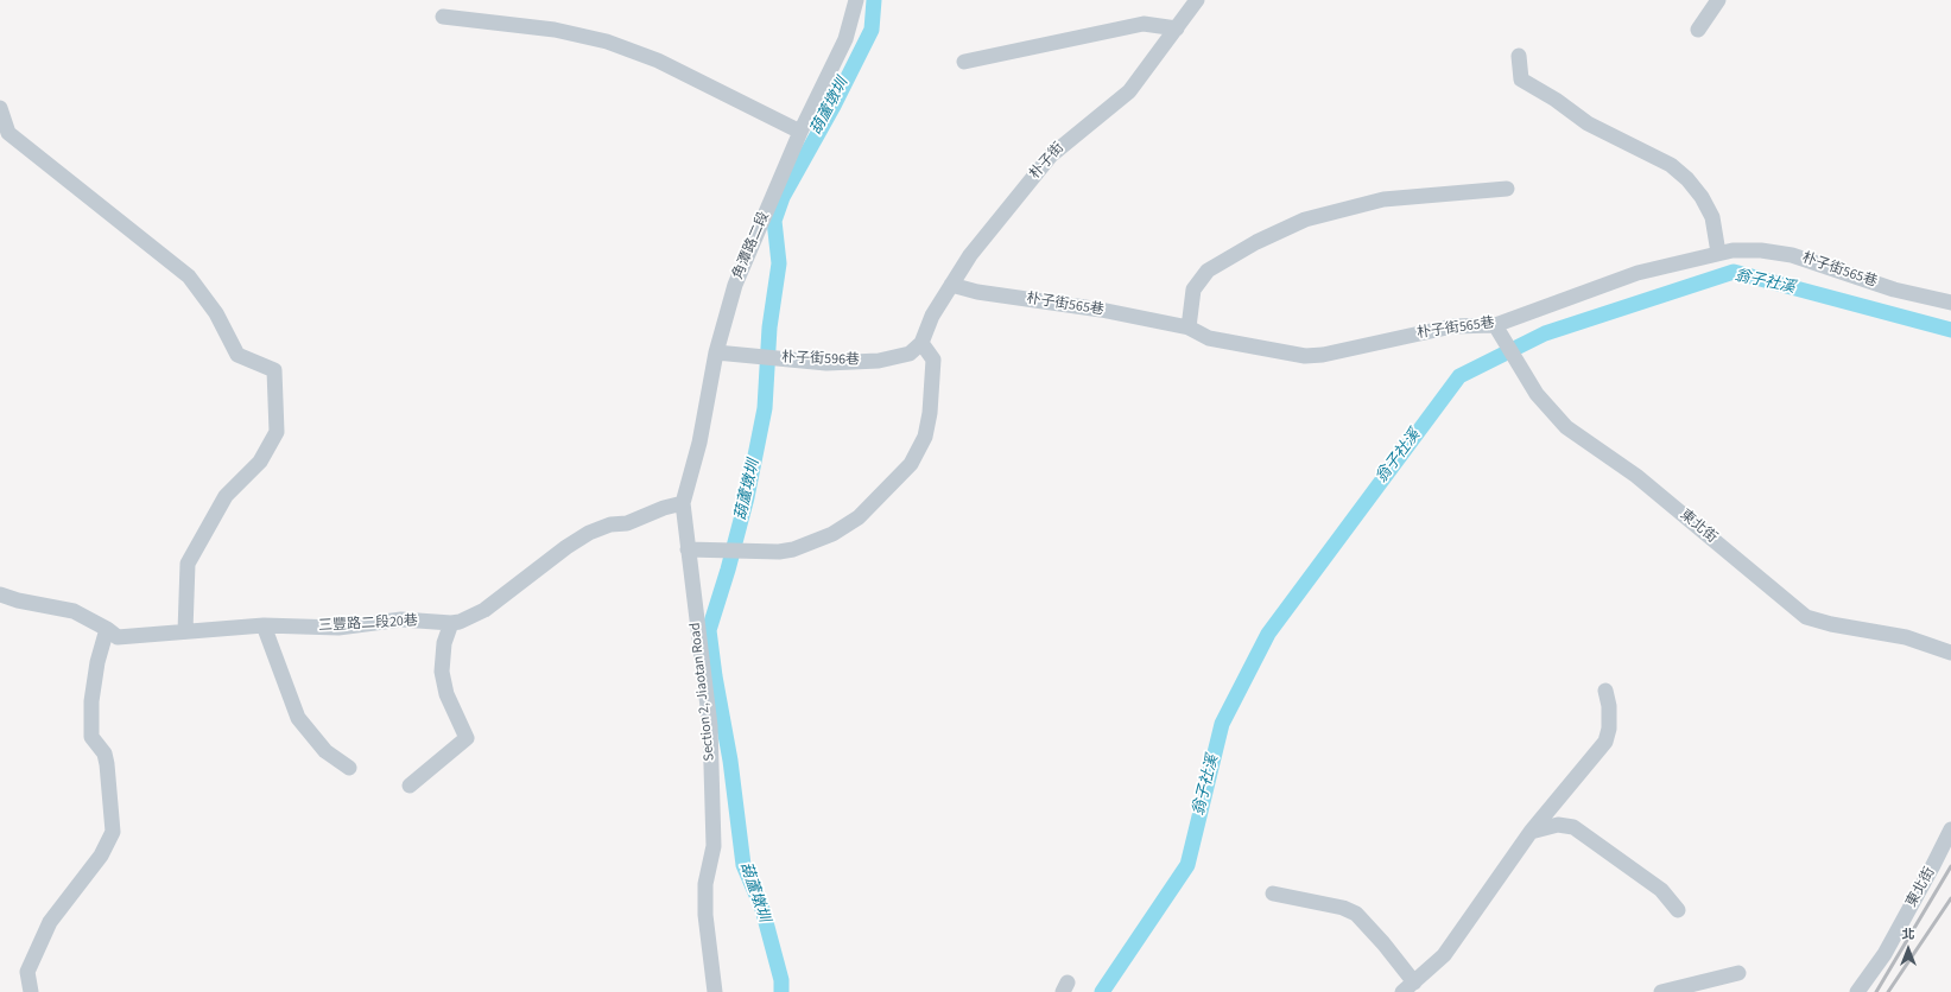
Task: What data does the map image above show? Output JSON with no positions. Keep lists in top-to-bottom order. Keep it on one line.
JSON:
{"streets":{"street":["朴子街","角潭路二段","朴子街565巷","朴子街596巷","東北街","三豐路二段20巷","Section 2, Jiaotan Road"]},"crossings":[["朴子街","朴子街565巷"],["朴子街","朴子街596巷"],["角潭路二段","朴子街596巷"],["角潭路二段","三豐路二段20巷"],["角潭路二段","Section 2, Jiaotan Road"],["朴子街565巷","東北街"],["三豐路二段20巷","Section 2, Jiaotan Road"]],"water":["葫蘆墩圳","翁子社溪"],"north":"top"}
